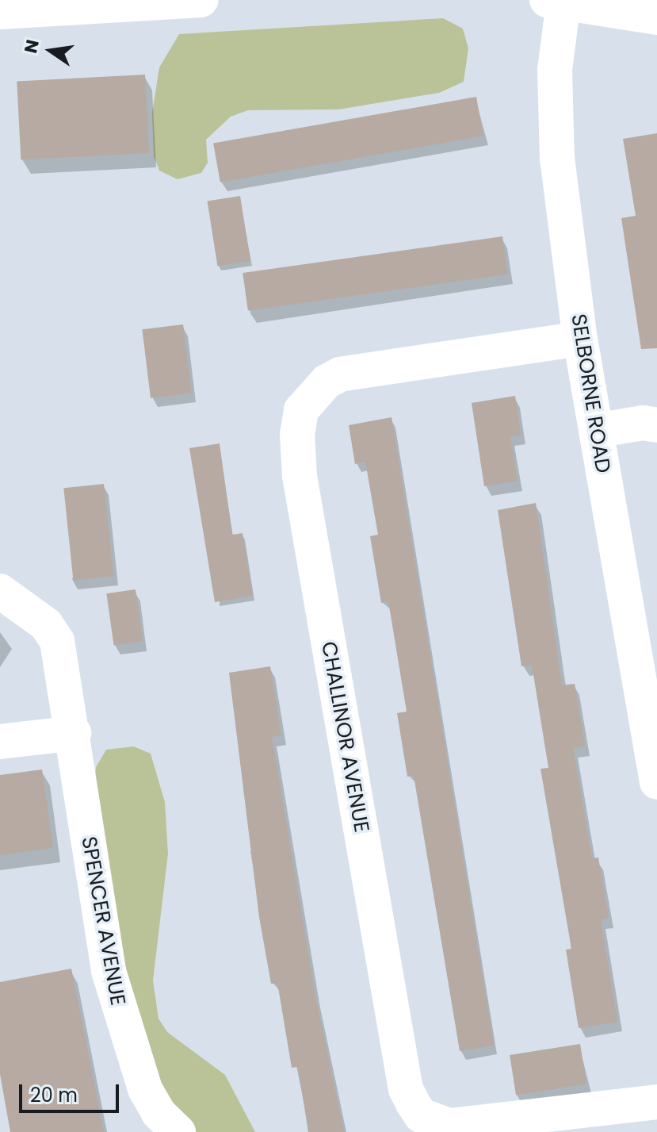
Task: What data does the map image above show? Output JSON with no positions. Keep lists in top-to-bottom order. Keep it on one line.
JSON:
{"streets":{"main road":["SELBORNE ROAD","CHALLINOR AVENUE","SPENCER AVENUE"]},"crossings":[["SELBORNE ROAD","CHALLINOR AVENUE"]],"scale_bar":"20 m","north":"left"}
